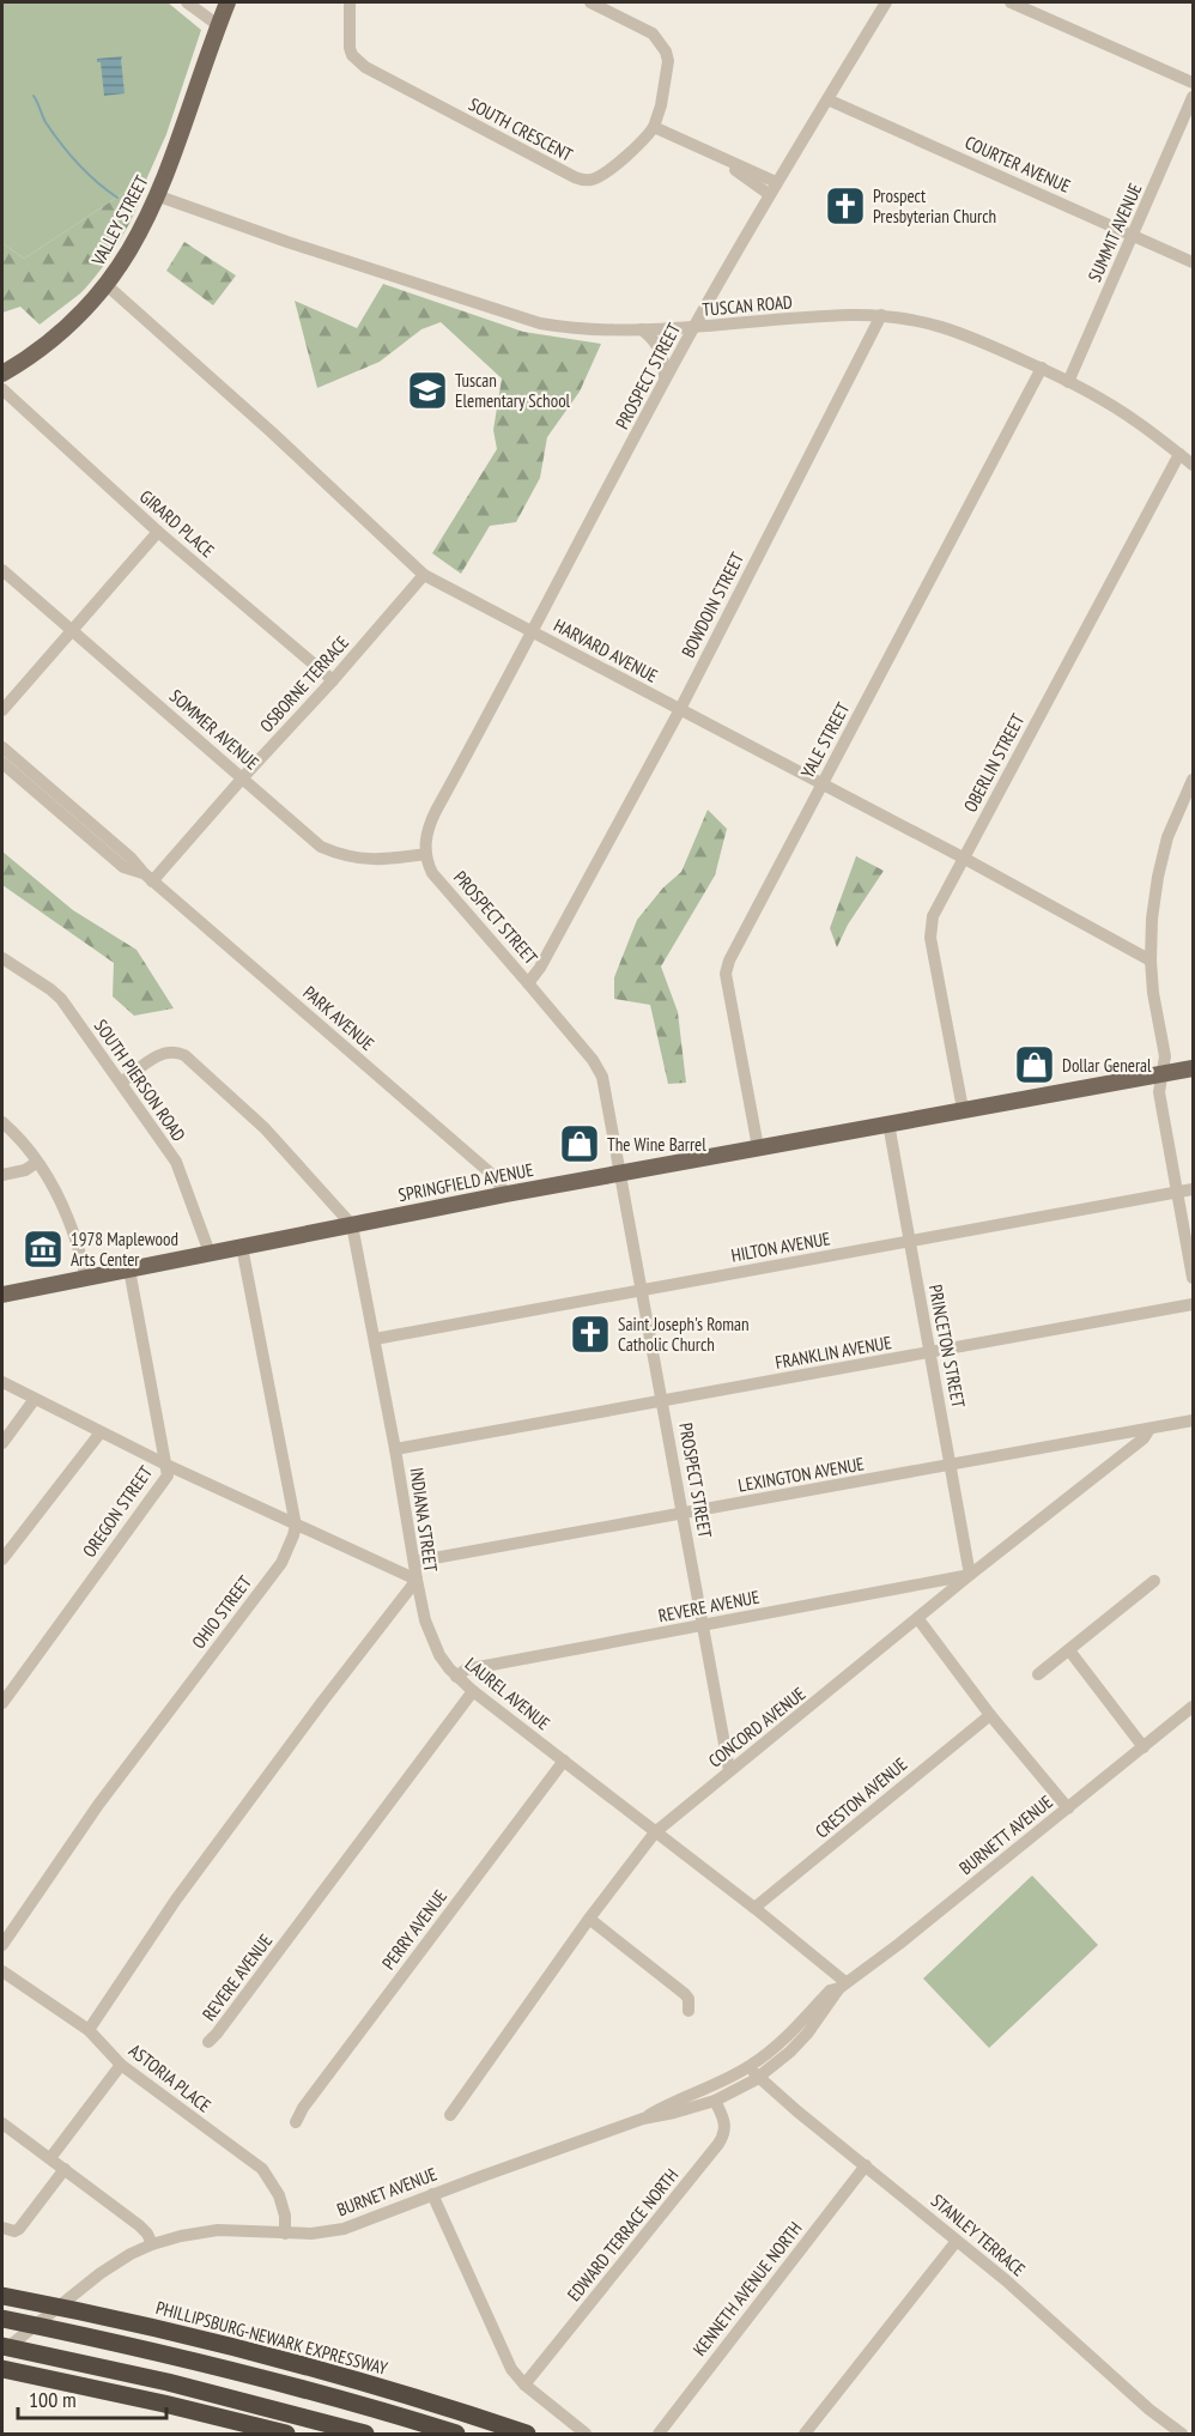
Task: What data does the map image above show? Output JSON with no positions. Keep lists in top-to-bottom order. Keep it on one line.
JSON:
{"streets":{"highway":["PHILLIPSBURG-NEWARK EXPRESSWAY"],"main road":["VALLEY STREET","SPRINGFIELD AVENUE"],"street":["SOUTH CRESCENT","COURTER AVENUE","SUMMIT AVENUE","TUSCAN ROAD","PROSPECT STREET","GIRARD PLACE","BOWDOIN STREET","HARVARD AVENUE","OSBORNE TERRACE","SOMMER AVENUE","YALE STREET","OBERLIN STREET","PARK AVENUE","SOUTH PIERSON ROAD","HILTON AVENUE","PRINCETON STREET","FRANKLIN AVENUE","LEXINGTON AVENUE","OREGON STREET","INDIANA STREET","REVERE AVENUE","OHIO STREET","LAUREL AVENUE","CONCORD AVENUE","CRESTON AVENUE","BURNETT AVENUE","PERRY AVENUE","ASTORIA PLACE","BURNET AVENUE","EDWARD TERRACE NORTH","STANLEY TERRACE","KENNETH AVENUE NORTH"]},"crossings":[["COURTER AVENUE","SUMMIT AVENUE"],["COURTER AVENUE","PROSPECT STREET"],["VALLEY STREET","TUSCAN ROAD"],["VALLEY STREET","HARVARD AVENUE"],["SUMMIT AVENUE","TUSCAN ROAD"],["TUSCAN ROAD","PROSPECT STREET"],["TUSCAN ROAD","BOWDOIN STREET"],["TUSCAN ROAD","YALE STREET"],["TUSCAN ROAD","OBERLIN STREET"],["PROSPECT STREET","BOWDOIN STREET"],["PROSPECT STREET","HARVARD AVENUE"],["PROSPECT STREET","SOMMER AVENUE"],["PROSPECT STREET","SPRINGFIELD AVENUE"],["PROSPECT STREET","HILTON AVENUE"],["PROSPECT STREET","FRANKLIN AVENUE"],["PROSPECT STREET","LEXINGTON AVENUE"],["PROSPECT STREET","REVERE AVENUE"],["PROSPECT STREET","CONCORD AVENUE"],["GIRARD PLACE","OSBORNE TERRACE"],["BOWDOIN STREET","HARVARD AVENUE"],["HARVARD AVENUE","OSBORNE TERRACE"],["HARVARD AVENUE","YALE STREET"],["HARVARD AVENUE","OBERLIN STREET"],["OSBORNE TERRACE","SOMMER AVENUE"],["OSBORNE TERRACE","PARK AVENUE"],["YALE STREET","SPRINGFIELD AVENUE"],["OBERLIN STREET","SPRINGFIELD AVENUE"],["PARK AVENUE","SPRINGFIELD AVENUE"],["SOUTH PIERSON ROAD","SPRINGFIELD AVENUE"],["SPRINGFIELD AVENUE","PRINCETON STREET"],["SPRINGFIELD AVENUE","OREGON STREET"],["SPRINGFIELD AVENUE","INDIANA STREET"],["SPRINGFIELD AVENUE","OHIO STREET"],["HILTON AVENUE","PRINCETON STREET"],["HILTON AVENUE","INDIANA STREET"],["PRINCETON STREET","FRANKLIN AVENUE"],["PRINCETON STREET","LEXINGTON AVENUE"],["PRINCETON STREET","REVERE AVENUE"],["PRINCETON STREET","CONCORD AVENUE"],["FRANKLIN AVENUE","INDIANA STREET"],["LEXINGTON AVENUE","INDIANA STREET"],["LEXINGTON AVENUE","CONCORD AVENUE"],["INDIANA STREET","LAUREL AVENUE"],["INDIANA STREET","ASTORIA PLACE"],["REVERE AVENUE","LAUREL AVENUE"],["REVERE AVENUE","CONCORD AVENUE"],["LAUREL AVENUE","CONCORD AVENUE"],["LAUREL AVENUE","CRESTON AVENUE"],["LAUREL AVENUE","BURNETT AVENUE"],["LAUREL AVENUE","PERRY AVENUE"],["BURNETT AVENUE","BURNET AVENUE"],["BURNETT AVENUE","STANLEY TERRACE"],["ASTORIA PLACE","BURNET AVENUE"],["BURNET AVENUE","EDWARD TERRACE NORTH"],["BURNET AVENUE","STANLEY TERRACE"],["STANLEY TERRACE","KENNETH AVENUE NORTH"]],"places":{"church":["Prospect Presbyterian Church","Saint Joseph's Roman Catholic Church"],"school or university":["Tuscan Elementary School"],"shop":["Dollar General","The Wine Barrel"],"museum":["1978 Maplewood Arts Center"]},"scale_bar":"100 m"}
